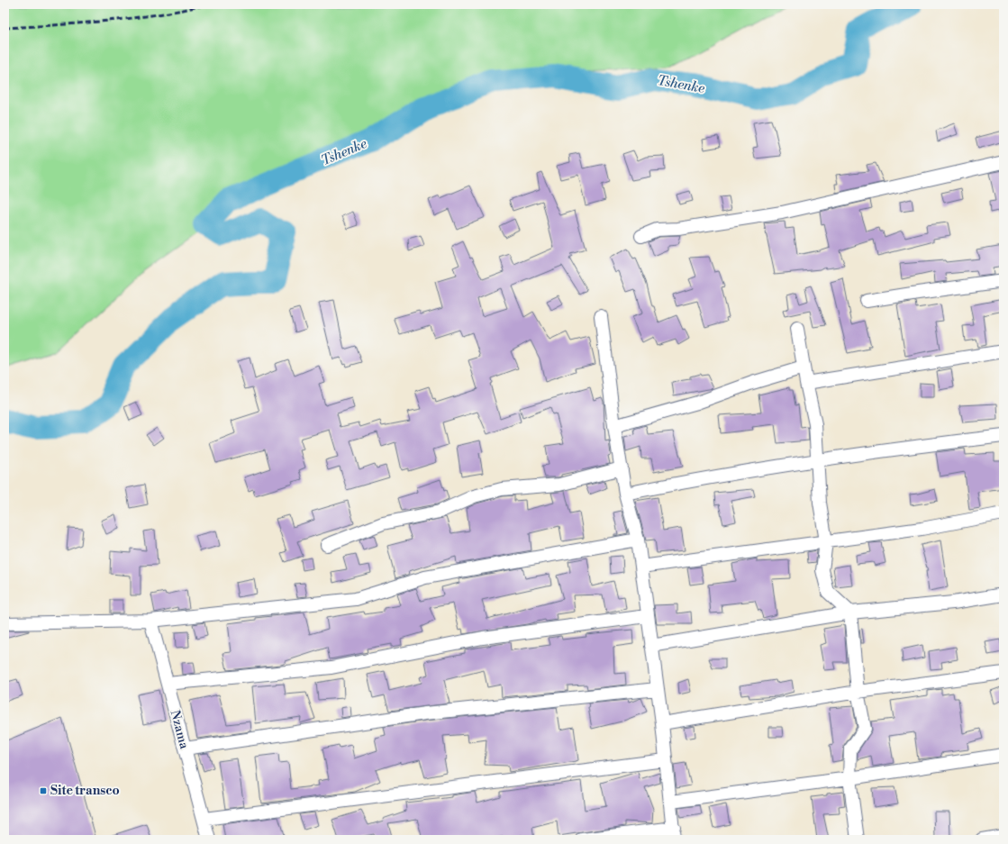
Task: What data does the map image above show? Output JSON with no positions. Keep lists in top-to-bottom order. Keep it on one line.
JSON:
{"streets":{"street":["Nzama"]},"water":["Tshenke"],"places":{"transit":["Site transco"]}}
